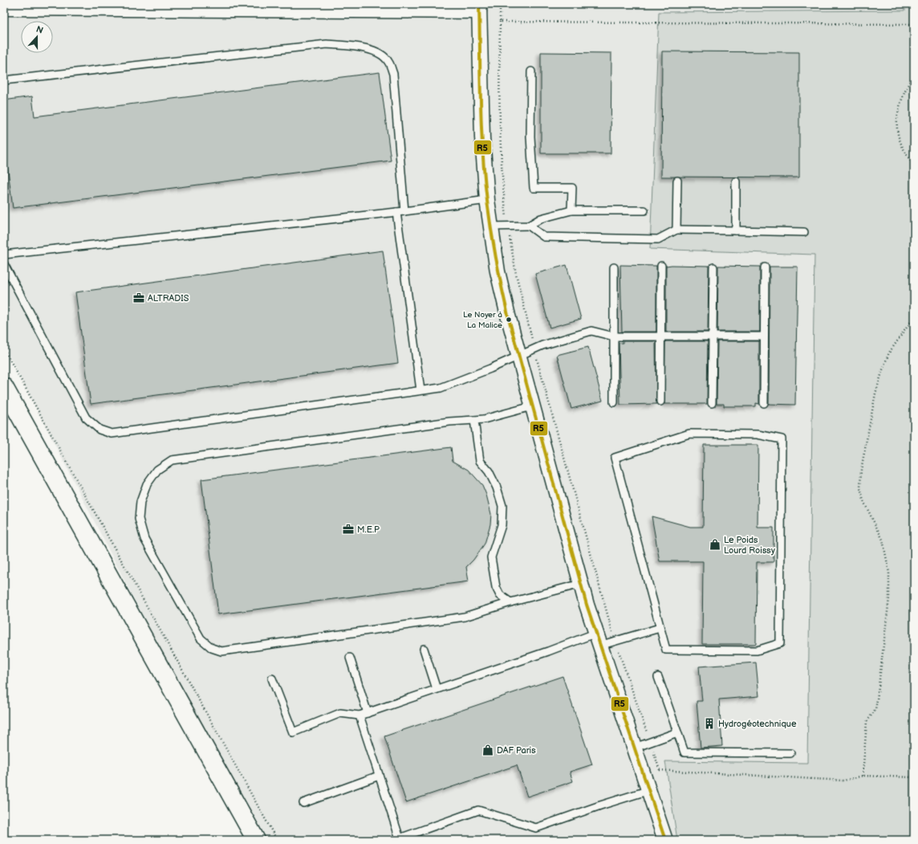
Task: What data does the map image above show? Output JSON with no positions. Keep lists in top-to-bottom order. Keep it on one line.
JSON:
{"places":{"office":["ALTRADIS","M.E.P"],"other":["Le Noyer à La Malice"],"shop":["Le Poids Lourd Roissy","DAF Paris"],"building":["Hydrogéotechnique"]},"lines":["transit line R5"],"north":"top"}
